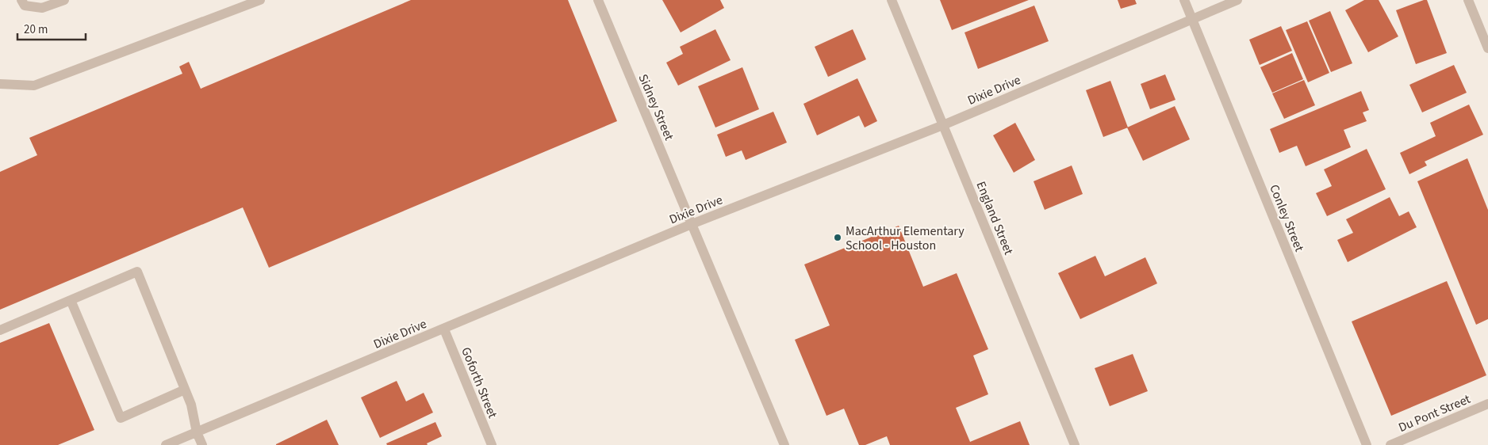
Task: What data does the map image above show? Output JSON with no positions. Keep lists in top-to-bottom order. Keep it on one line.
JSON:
{"streets":{"street":["Dixie Drive","Sidney Street","England Street","Conley Street","Goforth Street","Du Pont Street"]},"crossings":[["Dixie Drive","Sidney Street"],["Dixie Drive","England Street"],["Dixie Drive","Conley Street"],["Dixie Drive","Goforth Street"]],"places":["MacArthur Elementary School - Houston"],"scale_bar":"20 m"}
